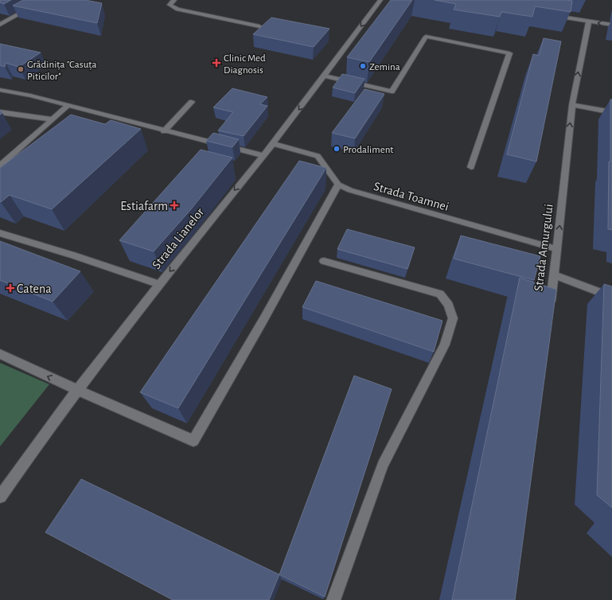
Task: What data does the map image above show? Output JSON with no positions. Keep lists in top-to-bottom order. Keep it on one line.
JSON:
{"streets":{"street":["Strada Toamnei","Strada Lianelor","Strada Amurgului"]},"crossings":[["Strada Toamnei","Strada Amurgului"]],"one_way":["Strada Lianelor","Strada Amurgului"],"places":{"health":["Clinic Med Diagnosis","Estiafarm","Catena"],"other":["Zemina","Grădinița \"Casuța Piticilor\"","Prodaliment"]}}
